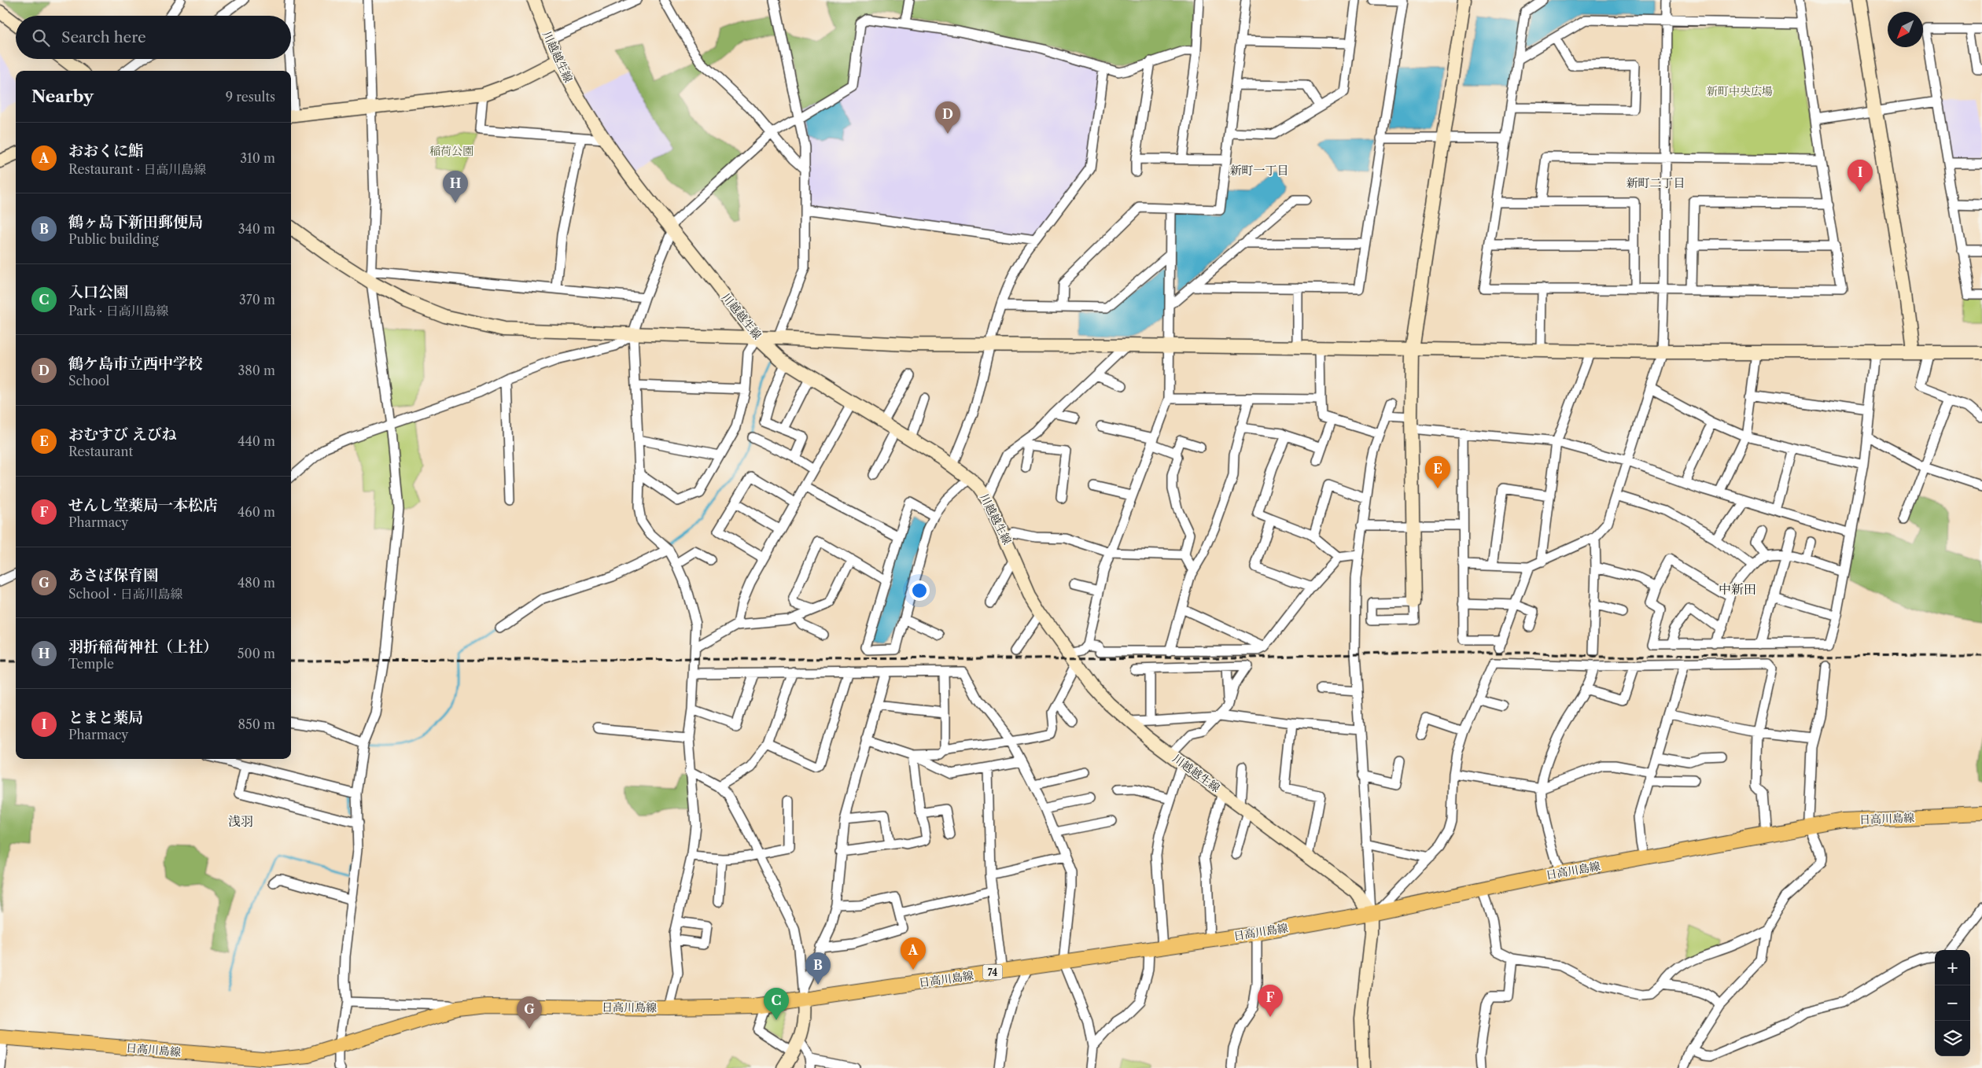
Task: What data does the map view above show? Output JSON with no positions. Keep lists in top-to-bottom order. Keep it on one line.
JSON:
{"streets":{"main road":["日高川島線","74"],"street":["川越越生線"]},"crossings":[["川越越生線","日高川島線"]],"districts":["新町一丁目","新町二丁目","中新田","浅羽"],"parks":["新町中央広場","稲荷公園"],"north":"bottom left","page":{"search":"Search here","heading":["Nearby","9 results"],"pins":["D","I","H","E","A","B","F","C","G"],"list":[{"mark":"A","name":"おおくに鮨","note":"Restaurant · 日高川島線","value":"310 m"},{"mark":"B","name":"鶴ヶ島下新田郵便局","note":"Public building","value":"340 m"},{"mark":"C","name":"入口公園","note":"Park · 日高川島線","value":"370 m"},{"mark":"D","name":"鶴ケ島市立西中学校","note":"School","value":"380 m"},{"mark":"E","name":"おむすび えびね","note":"Restaurant","value":"440 m"},{"mark":"F","name":"せんし堂薬局一本松店","note":"Pharmacy","value":"460 m"},{"mark":"G","name":"あさば保育園","note":"School · 日高川島線","value":"480 m"},{"mark":"H","name":"羽折稲荷神社（上社）","note":"Temple","value":"500 m"},{"mark":"I","name":"とまと薬局","note":"Pharmacy","value":"850 m"}],"map_buttons":["+","−"]}}
